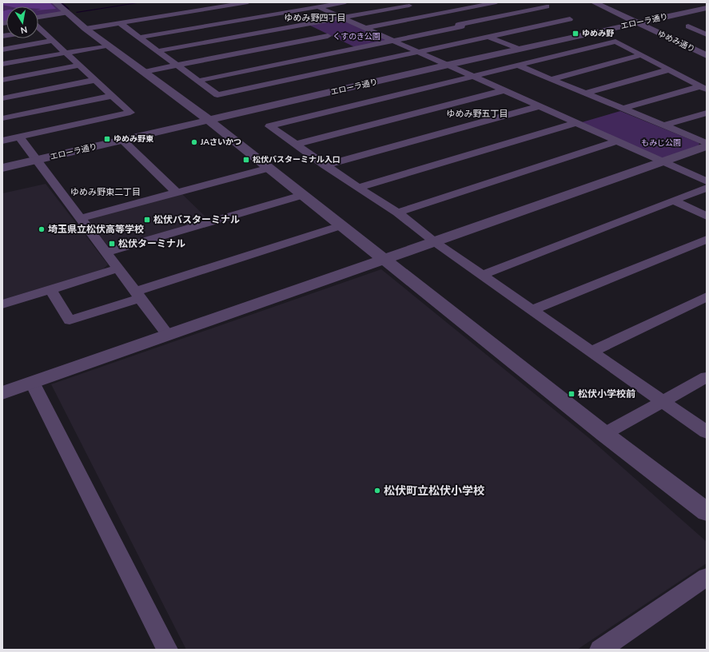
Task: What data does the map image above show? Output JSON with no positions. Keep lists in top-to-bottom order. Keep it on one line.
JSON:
{"streets":{"street":["エローラ通り","ゆめみ通り"]},"crossings":[["エローラ通り","ゆめみ通り"]],"districts":["ゆめみ野四丁目","ゆめみ野五丁目","ゆめみ野東二丁目"],"parks":["くすのき公園","もみじ公園"],"places":{"transit":["ゆめみ野","ゆめみ野東","松伏バスターミナル入口","松伏バスターミナル","松伏ターミナル","松伏小学校前"],"other":["JAさいかつ","埼玉県立松伏高等学校","松伏町立松伏小学校"]},"north":"bottom"}
